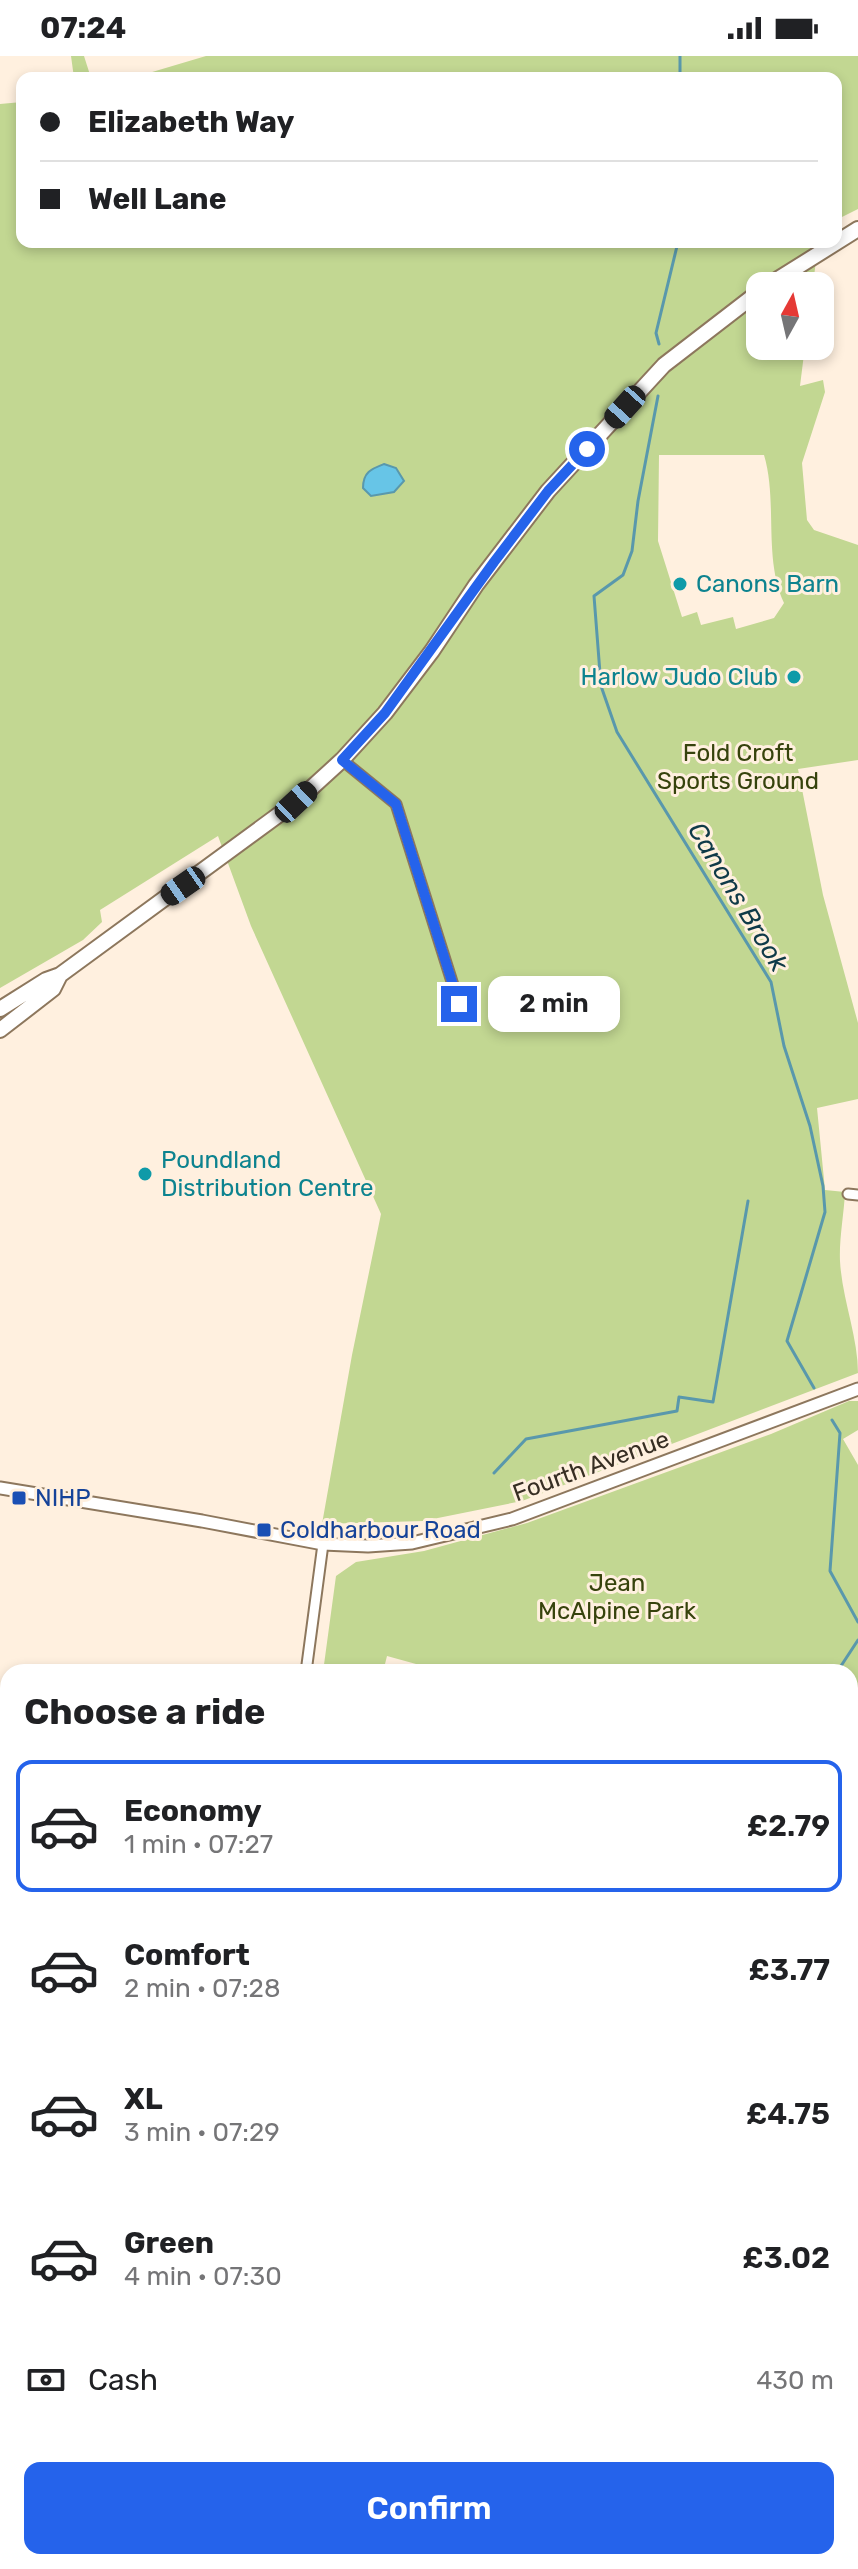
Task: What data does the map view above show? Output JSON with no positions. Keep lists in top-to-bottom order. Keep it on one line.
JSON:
{"streets":{"street":["Fourth Avenue"]},"water":["Canons Brook"],"parks":["Fold Croft Sports Ground","Jean McAlpine Park"],"places":{"other":["Canons Barn","Harlow Judo Club","Poundland Distribution Centre"],"transit":["NIHP","Coldharbour Road"]},"north":"top","page":{"status":"07:24","banner":["Elizabeth Way","Well Lane"],"bubble":"2 min","heading":"Choose a ride","list":[{"name":"Economy","note":"1 min · 07:27","value":"£2.79"},{"name":"Comfort","note":"2 min · 07:28","value":"£3.77"},{"name":"XL","note":"3 min · 07:29","value":"£4.75"},{"name":"Green","note":"4 min · 07:30","value":"£3.02"}],"pay":["Cash","430 m"],"buttons":"Confirm"}}
